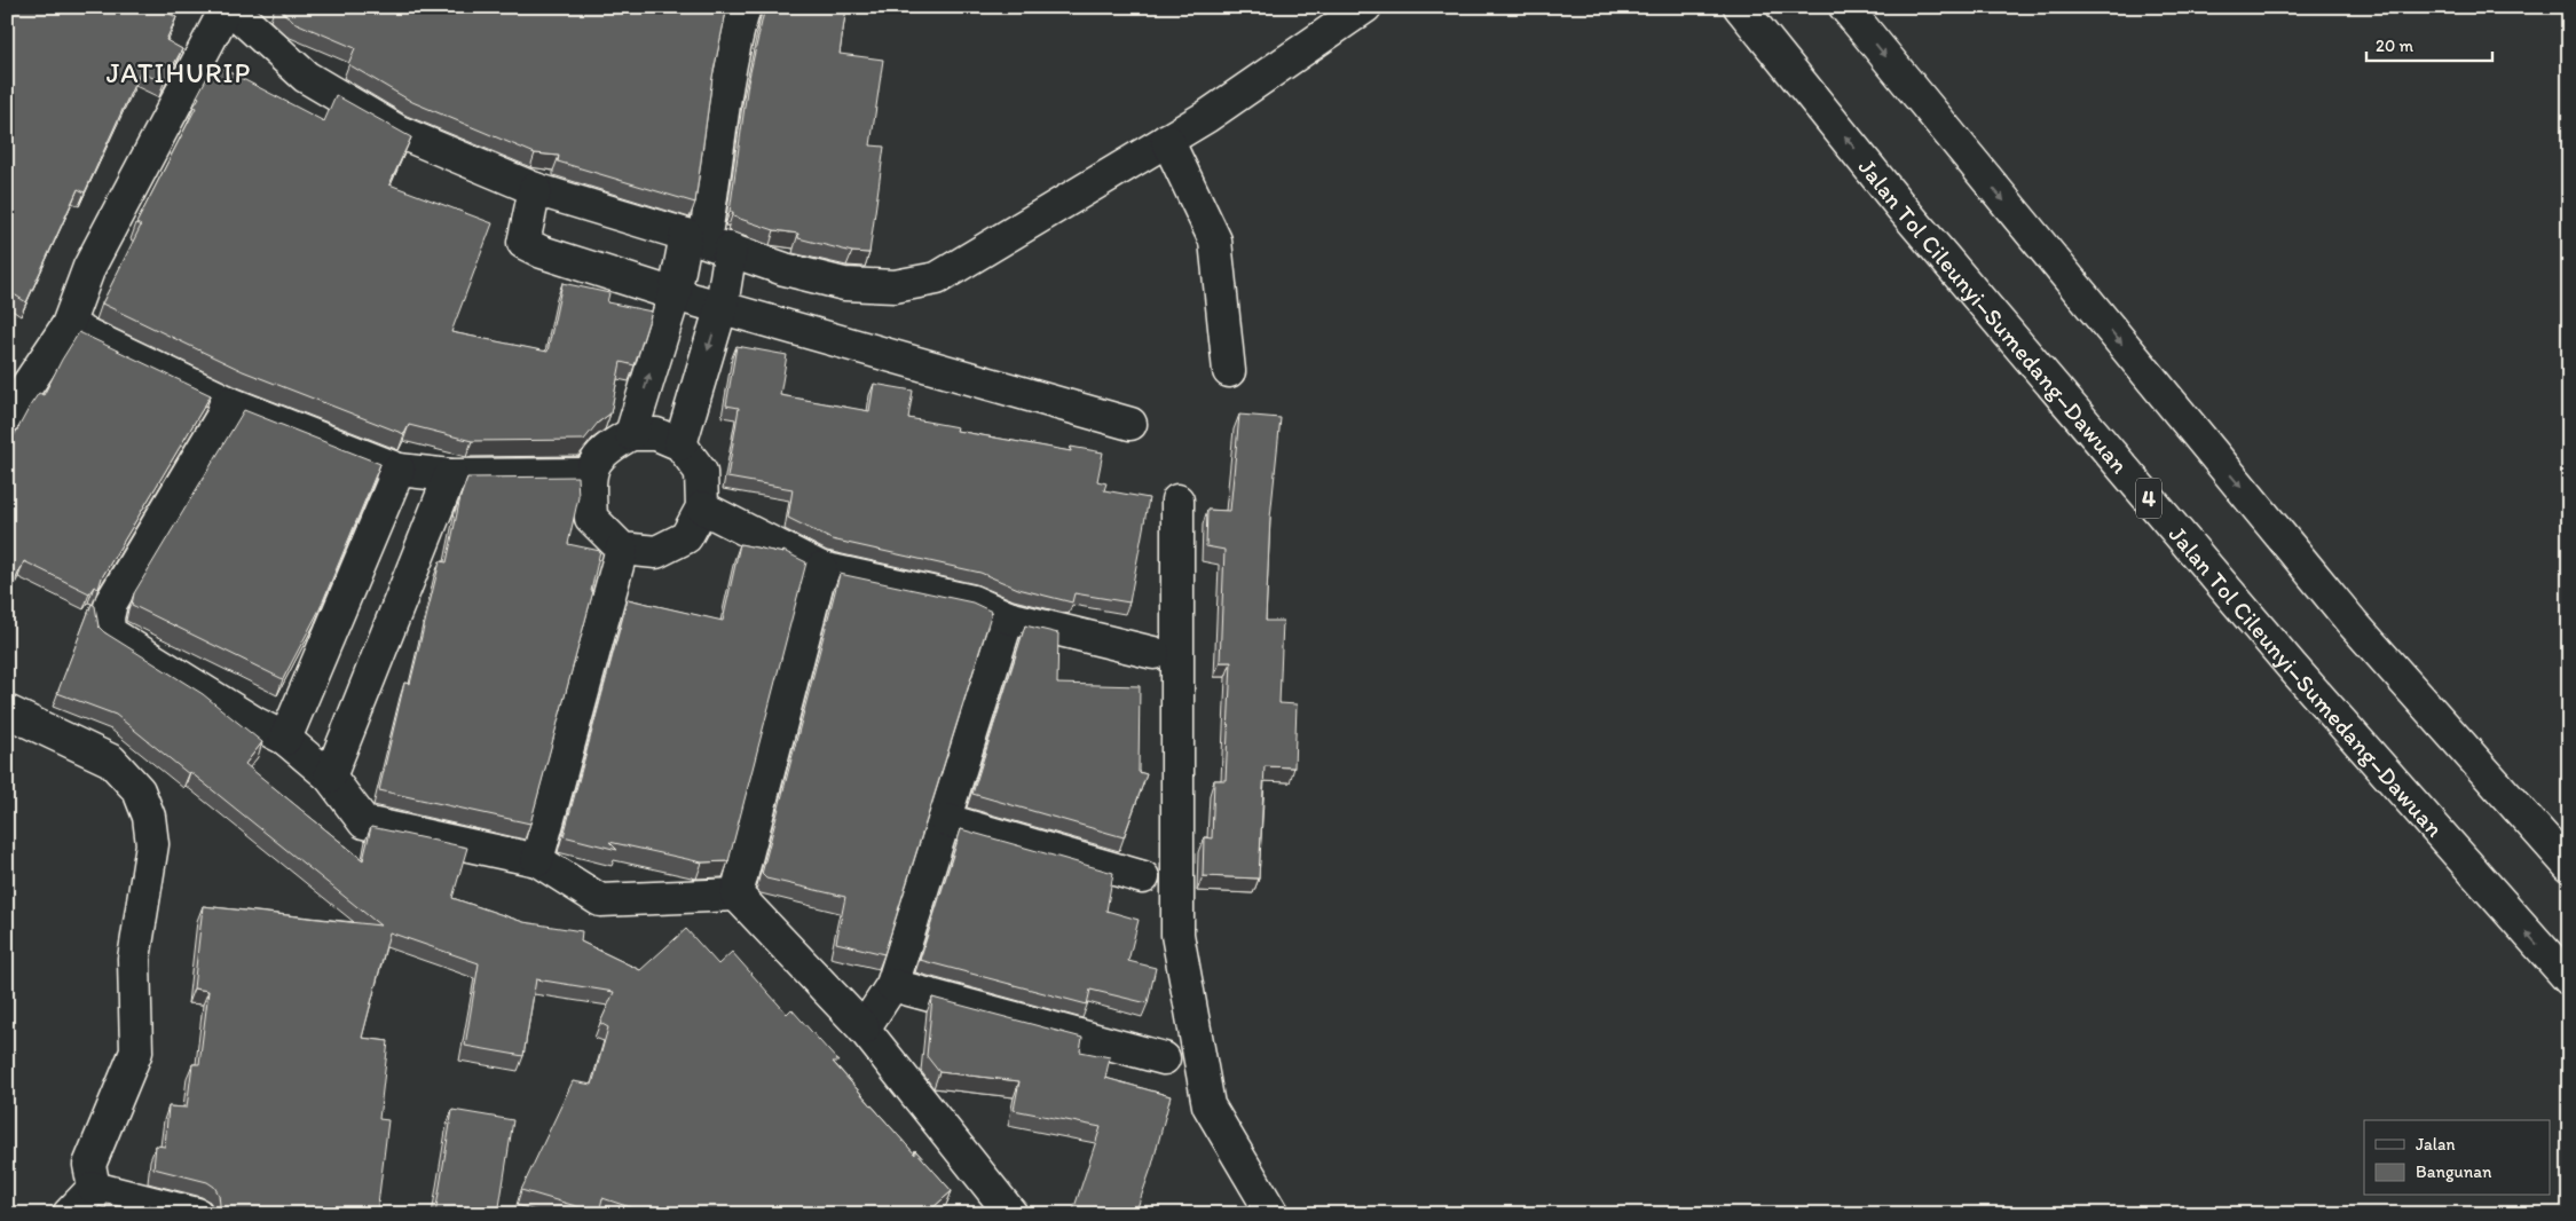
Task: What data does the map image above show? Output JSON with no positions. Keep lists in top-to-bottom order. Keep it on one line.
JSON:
{"streets":{"main road":["Jalan Tol Cileunyi–Sumedang–Dawuan","4"]},"districts":["JATIHURIP"],"legend":["Jalan","Bangunan"],"scale_bar":"20 m"}
